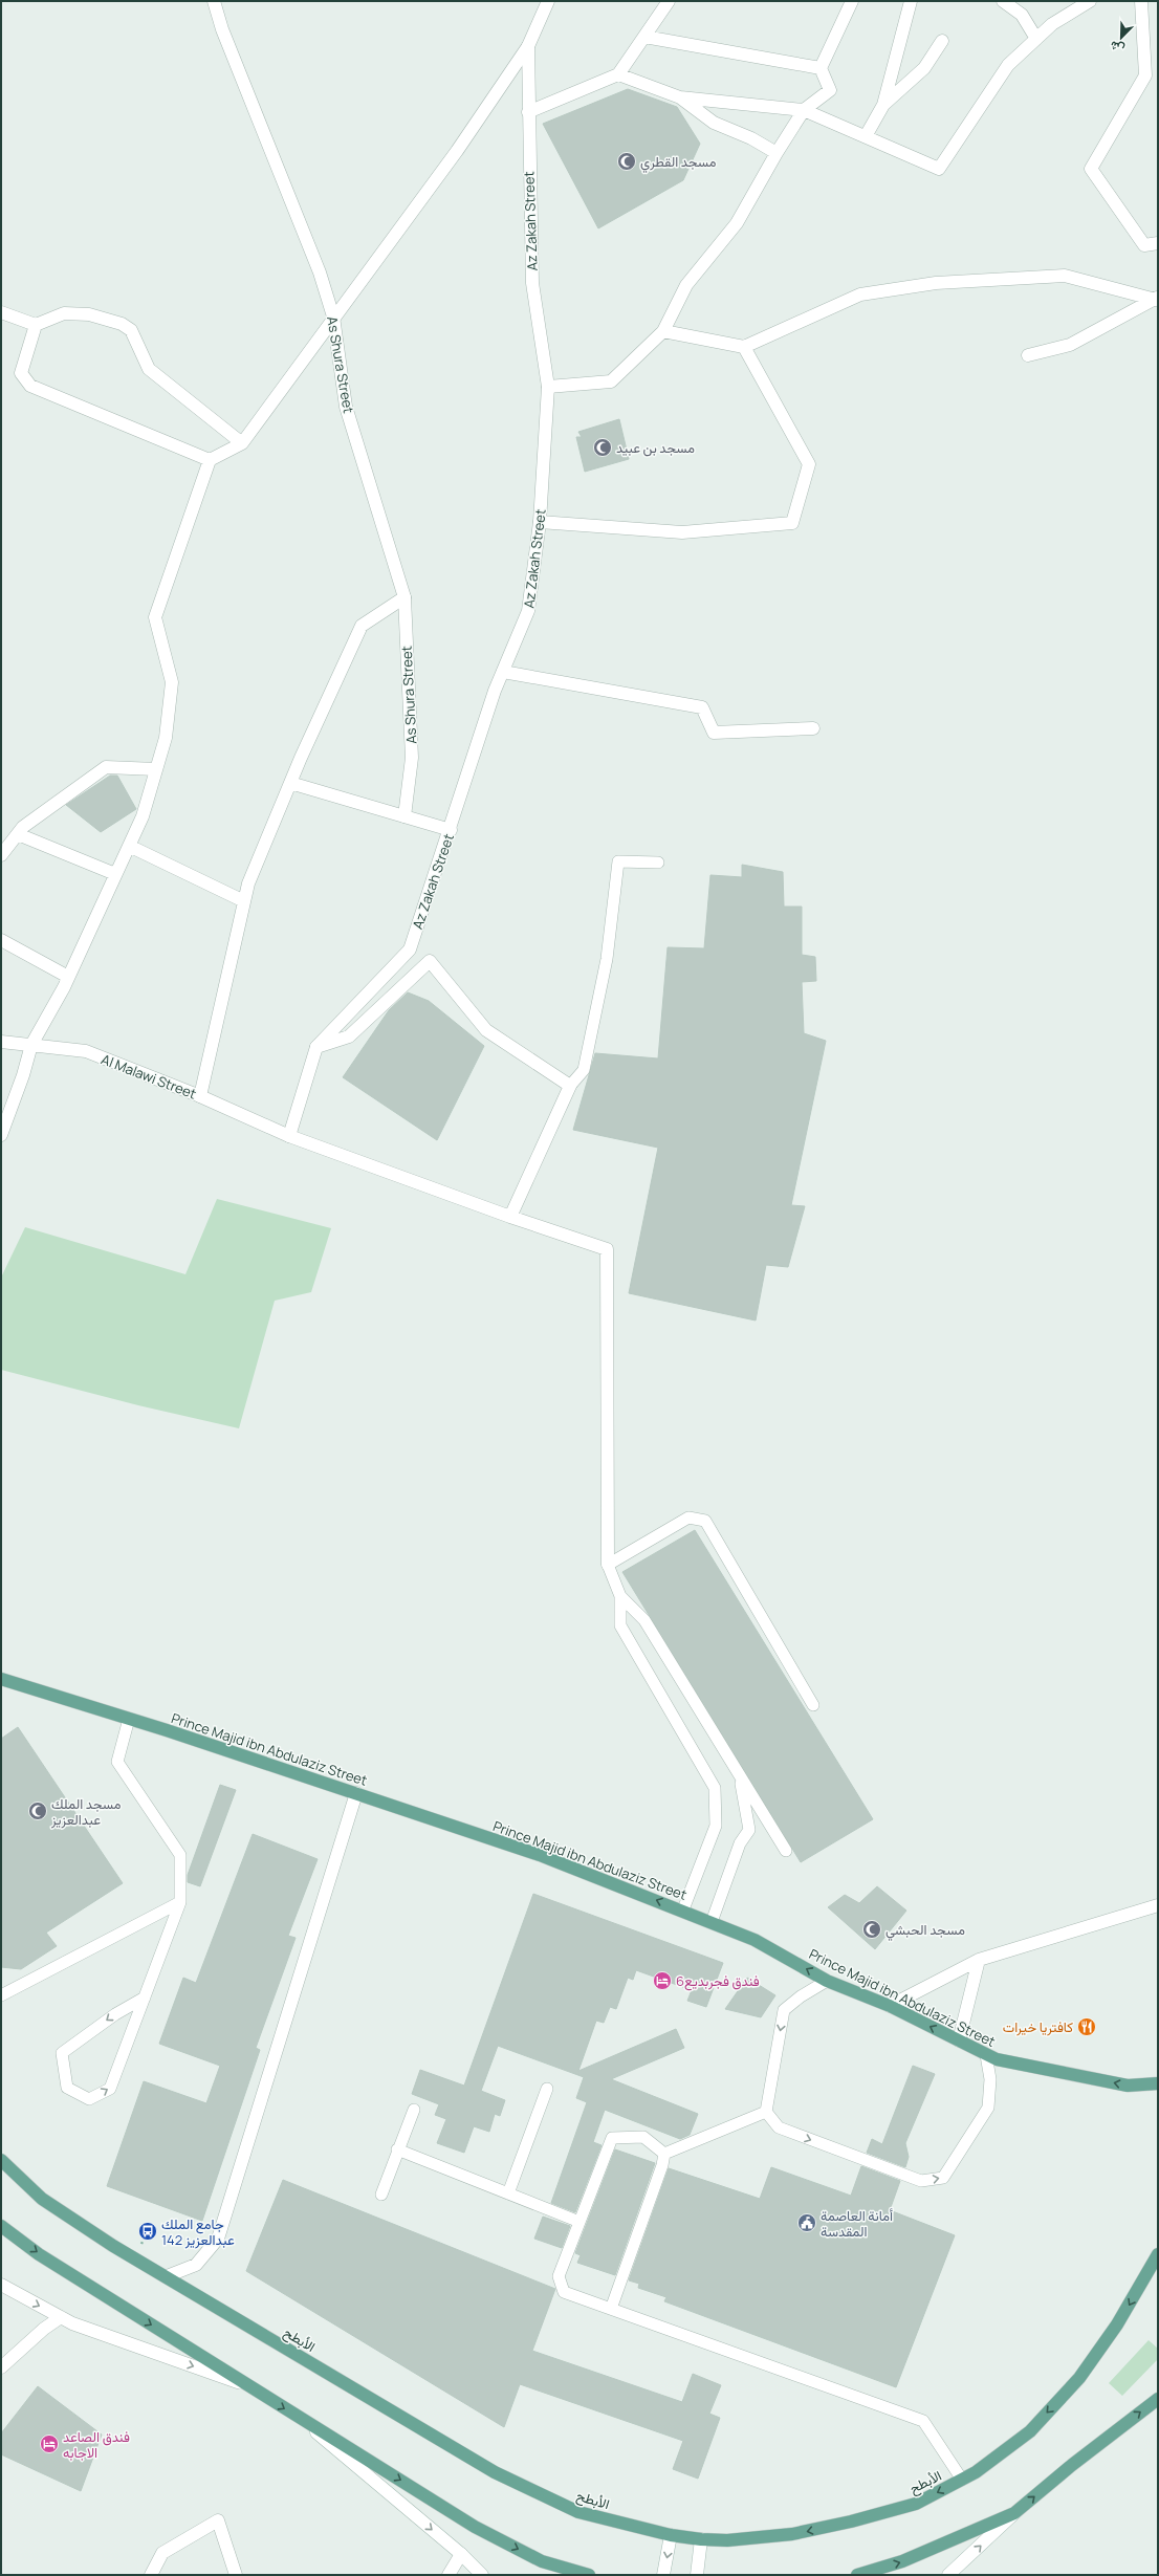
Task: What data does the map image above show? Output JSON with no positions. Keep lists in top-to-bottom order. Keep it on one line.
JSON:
{"streets":{"main road":["Prince Majid ibn Abdulaziz Street","الأبطح"],"street":["Az Zakah Street","As Shura Street","Al Malawi Street"]},"crossings":[["Az Zakah Street","Al Malawi Street"]],"one_way":["Prince Majid ibn Abdulaziz Street"],"places":{"mosque":["مسجد القطري","مسجد بن عبيد","مسجد الملك عبدالعزيز","مسجد الحبشي"],"hotel":["فندق فجربديع6","فندق الصاعد الاجابه"],"restaurant":["كافتريا خيرات"],"public building":["أمانة العاصمة المقدسة"],"bus stop":["جامع الملك عبدالعزيز 142"]},"north":"bottom left"}
